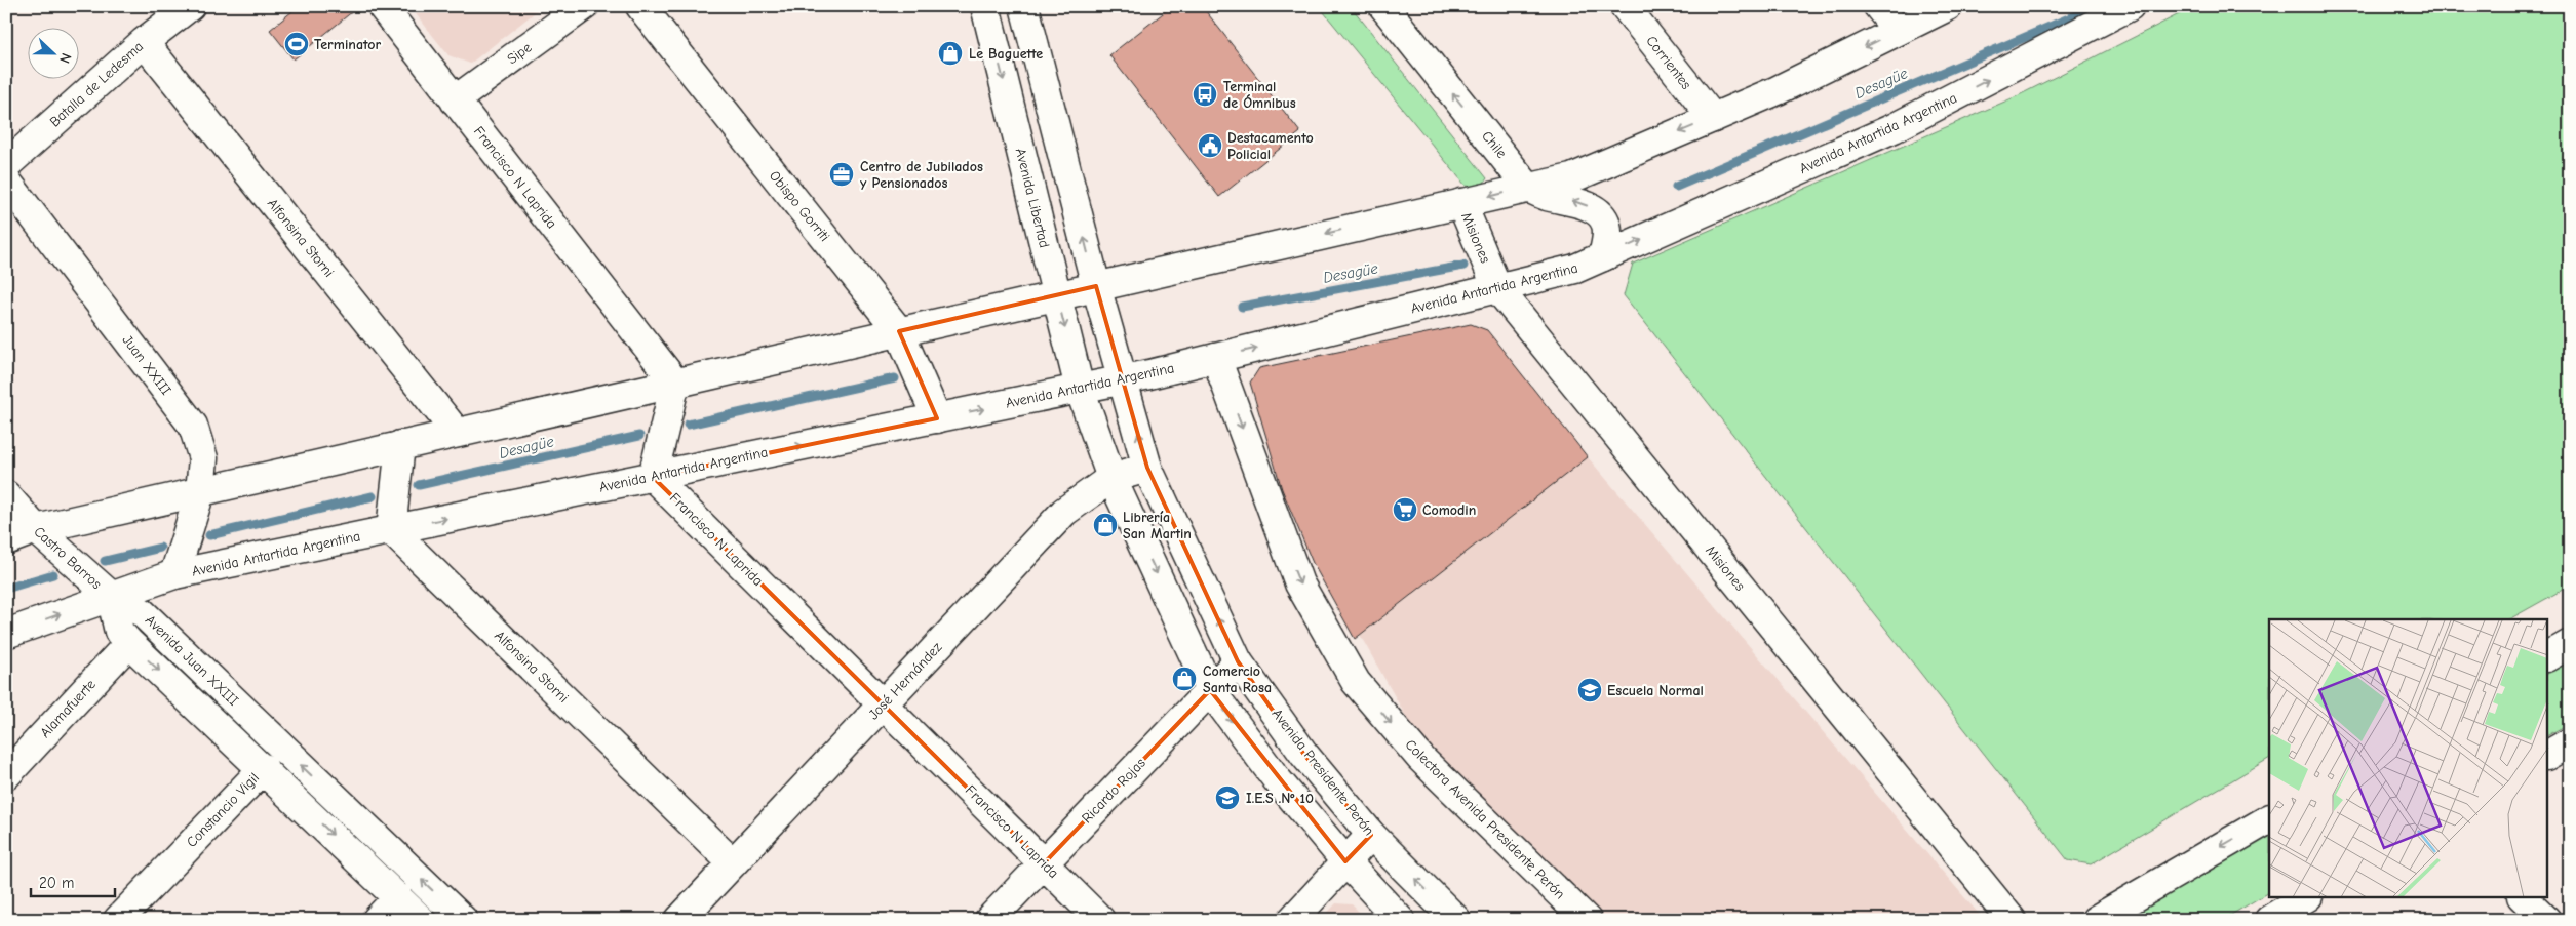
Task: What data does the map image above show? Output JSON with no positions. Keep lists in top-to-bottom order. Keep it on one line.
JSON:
{"streets":{"street":["Sipe","Corrientes","Batalla de Ledesma","Avenida Antartida Argentina","Chile","Francisco N Laprida","Avenida Libertad","Obispo Gorriti","Alfonsina Storni","Misiones","Juan XXIII","Castro Barros","Avenida Juan XXIII","José Hernández","Alamafuerte","Avenida Presidente Perón","Ricardo Rojas","Constancio Vigil","Colectora Avenida Presidente Perón"]},"crossings":[["Sipe","Francisco N Laprida"],["Batalla de Ledesma","Alfonsina Storni"],["Avenida Antartida Argentina","Francisco N Laprida"],["Avenida Antartida Argentina","Avenida Libertad"],["Avenida Antartida Argentina","Obispo Gorriti"],["Avenida Antartida Argentina","Alfonsina Storni"],["Avenida Antartida Argentina","Misiones"],["Avenida Antartida Argentina","Juan XXIII"],["Avenida Antartida Argentina","Castro Barros"],["Avenida Antartida Argentina","Avenida Juan XXIII"],["Avenida Antartida Argentina","Avenida Presidente Perón"],["Avenida Antartida Argentina","Colectora Avenida Presidente Perón"],["Francisco N Laprida","José Hernández"],["Francisco N Laprida","Ricardo Rojas"],["Alfonsina Storni","José Hernández"],["Castro Barros","Avenida Juan XXIII"],["Avenida Juan XXIII","Alamafuerte"],["Avenida Juan XXIII","Constancio Vigil"],["José Hernández","Avenida Presidente Perón"],["Avenida Presidente Perón","Ricardo Rojas"]],"one_way":["Chile"],"water":["Desagüe"],"places":{"sports":["Terminator"],"shop":["Le Baguette","Librería San Martin","Comercio Santa Rosa"],"bus stop":["Terminal de Ómnibus"],"public building":["Destacamento Policial"],"office":["Centro de Jubilados y Pensionados"],"supermarket":["Comodin"],"school or university":["Escuela Normal","I.E.S .Nº 10"]},"scale_bar":"20 m","north":"right"}
